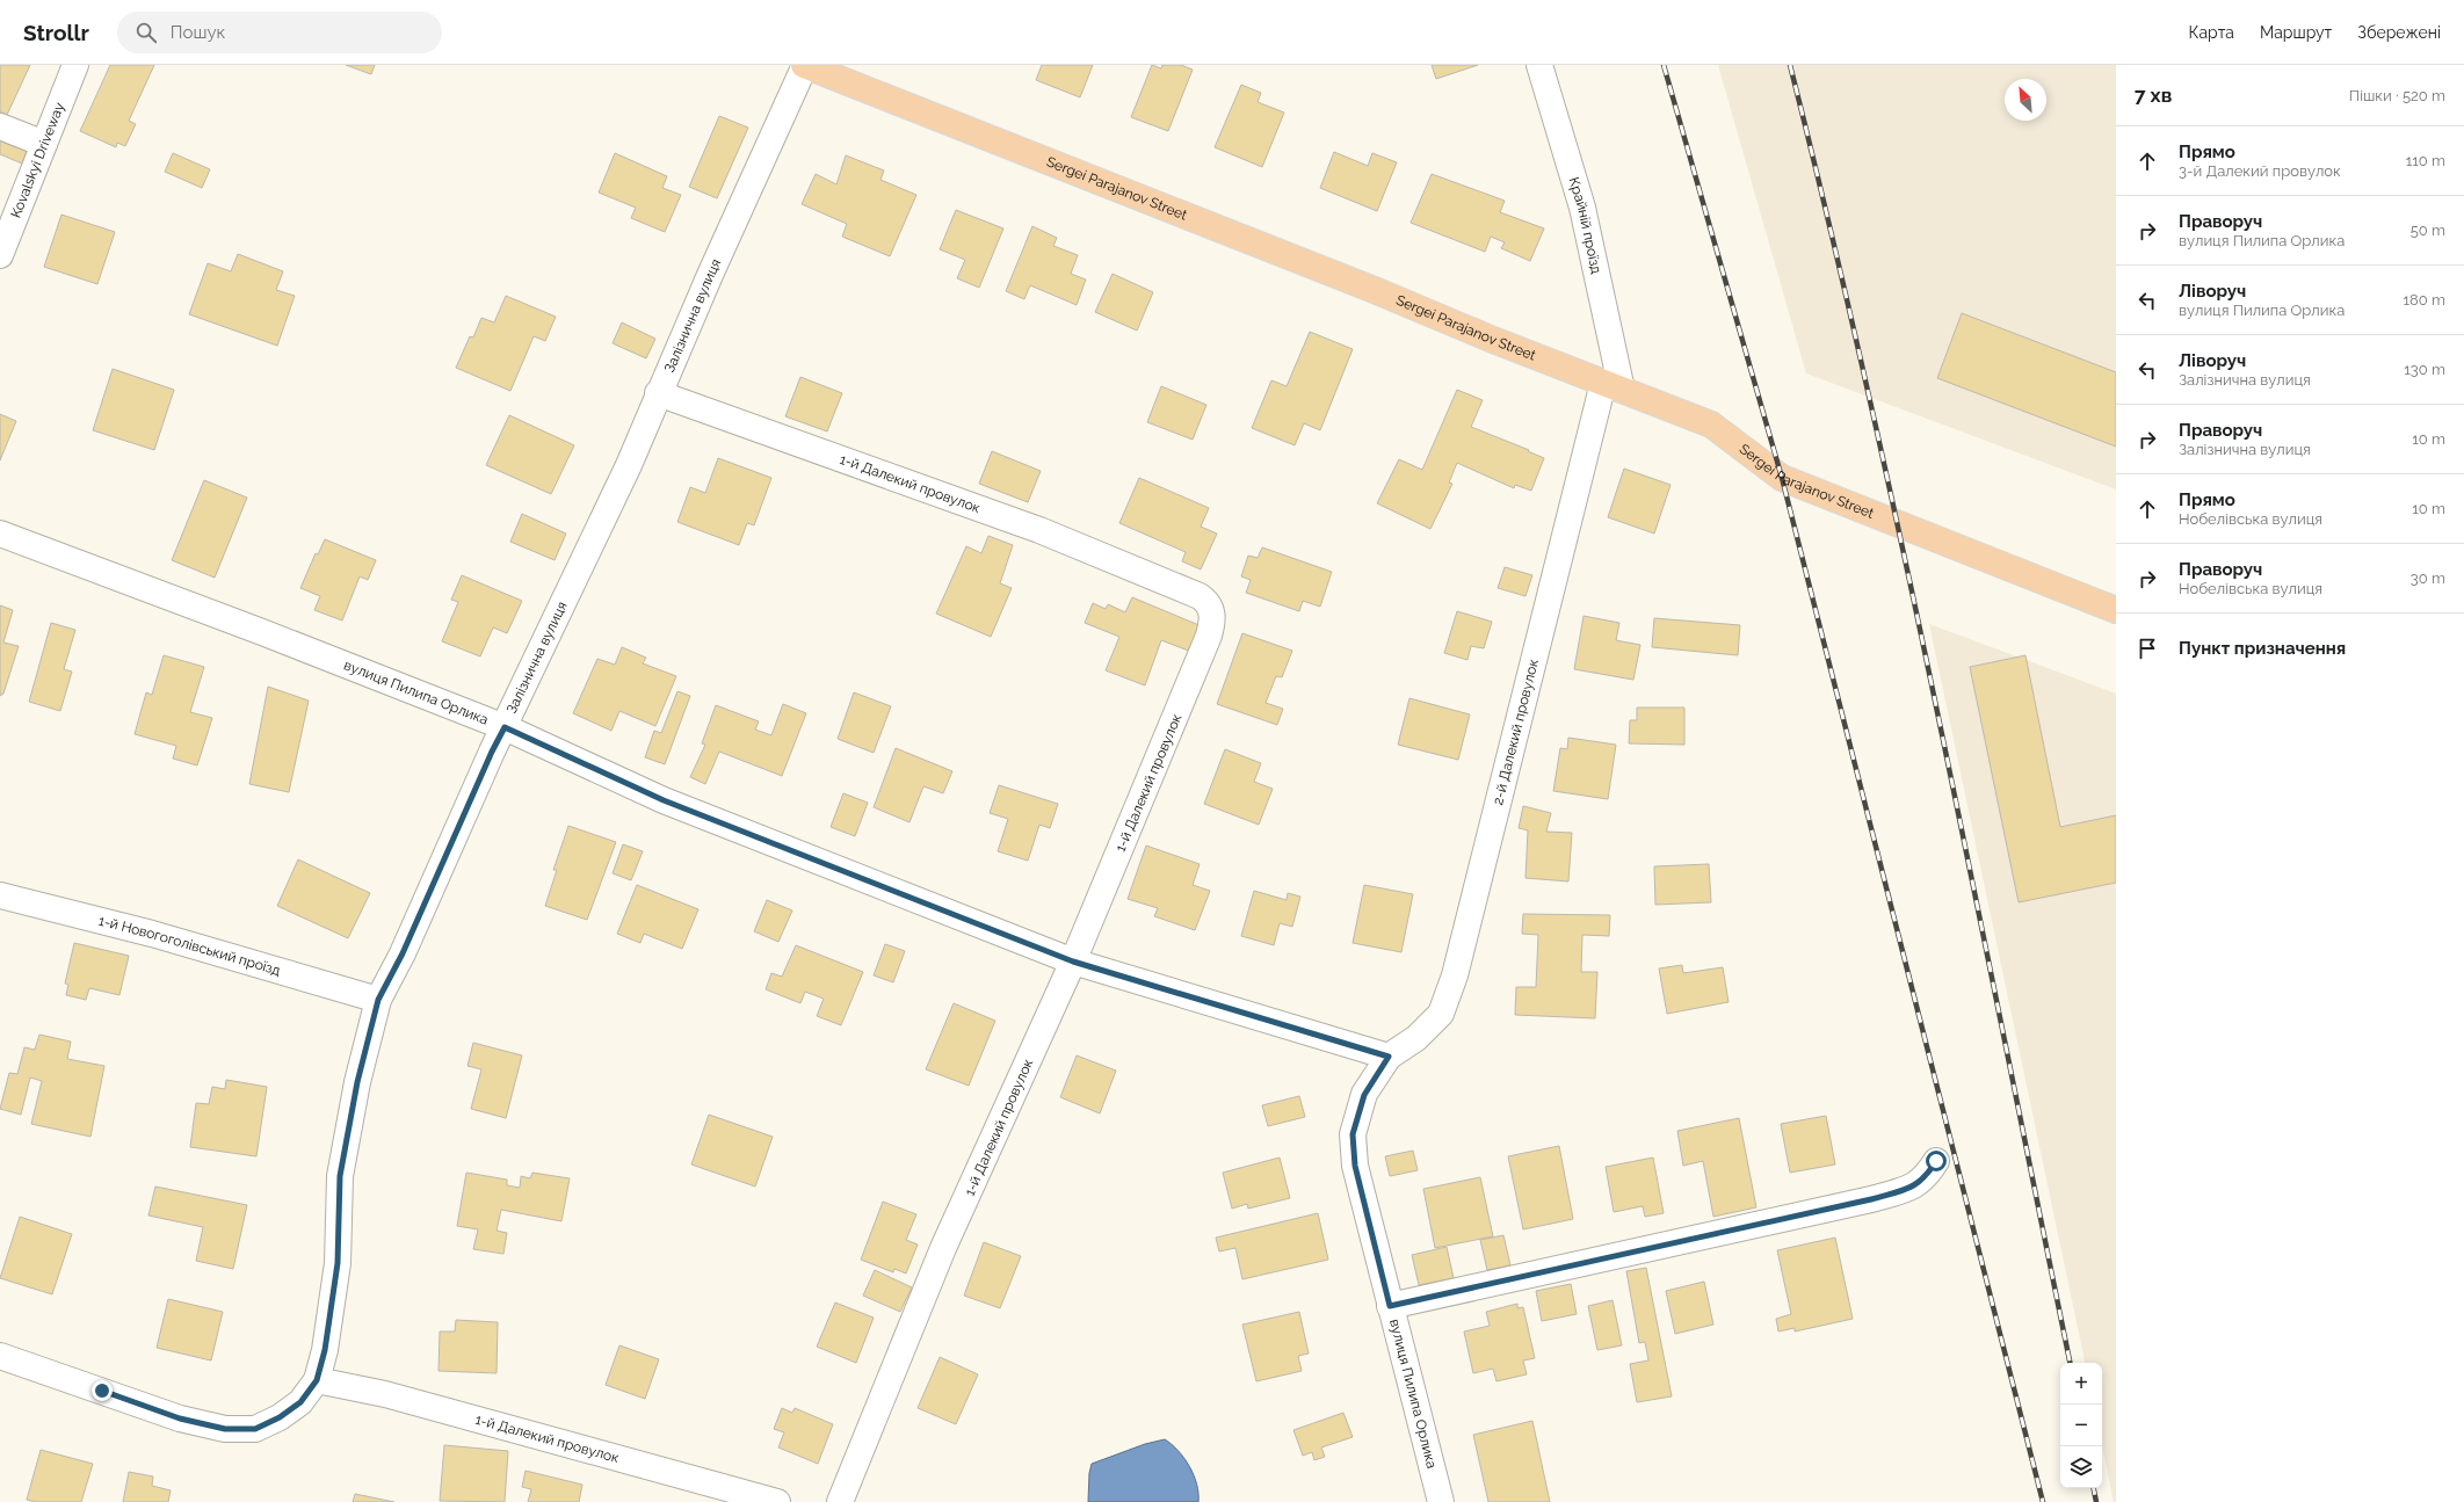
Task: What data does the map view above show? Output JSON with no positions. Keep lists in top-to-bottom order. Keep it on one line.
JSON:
{"streets":{"main road":["Sergei Parajanov Street"],"street":["Kovalskyi Driveway","Крайній проїзд","Залізнична вулиця","1-й Далекий провулок","вулиця Пилипа Орлика","2-й Далекий провулок","1-й Новогоголівський проїзд"]},"crossings":[["Sergei Parajanov Street","Крайній проїзд"],["Sergei Parajanov Street","Залізнична вулиця"],["Sergei Parajanov Street","2-й Далекий провулок"],["Крайній проїзд","2-й Далекий провулок"],["Залізнична вулиця","1-й Далекий провулок"],["Залізнична вулиця","вулиця Пилипа Орлика"],["Залізнична вулиця","1-й Новогоголівський проїзд"],["1-й Далекий провулок","вулиця Пилипа Орлика"],["вулиця Пилипа Орлика","2-й Далекий провулок"]],"north":"top left","page":{"header":"Strollr","search":"Пошук","nav":["Карта","Маршрут","Збережені"],"heading":["7 хв","Пішки · 520 m"],"list":[["Прямо","3-й Далекий провулок","110 m"],["Праворуч","вулиця Пилипа Орлика","50 m"],["Ліворуч","вулиця Пилипа Орлика","180 m"],["Ліворуч","Залізнична вулиця","130 m"],["Праворуч","Залізнична вулиця","10 m"],["Прямо","Нобелівська вулиця","10 m"],["Праворуч","Нобелівська вулиця","30 m"],"Пункт призначення"],"map_buttons":["+","−"]}}
